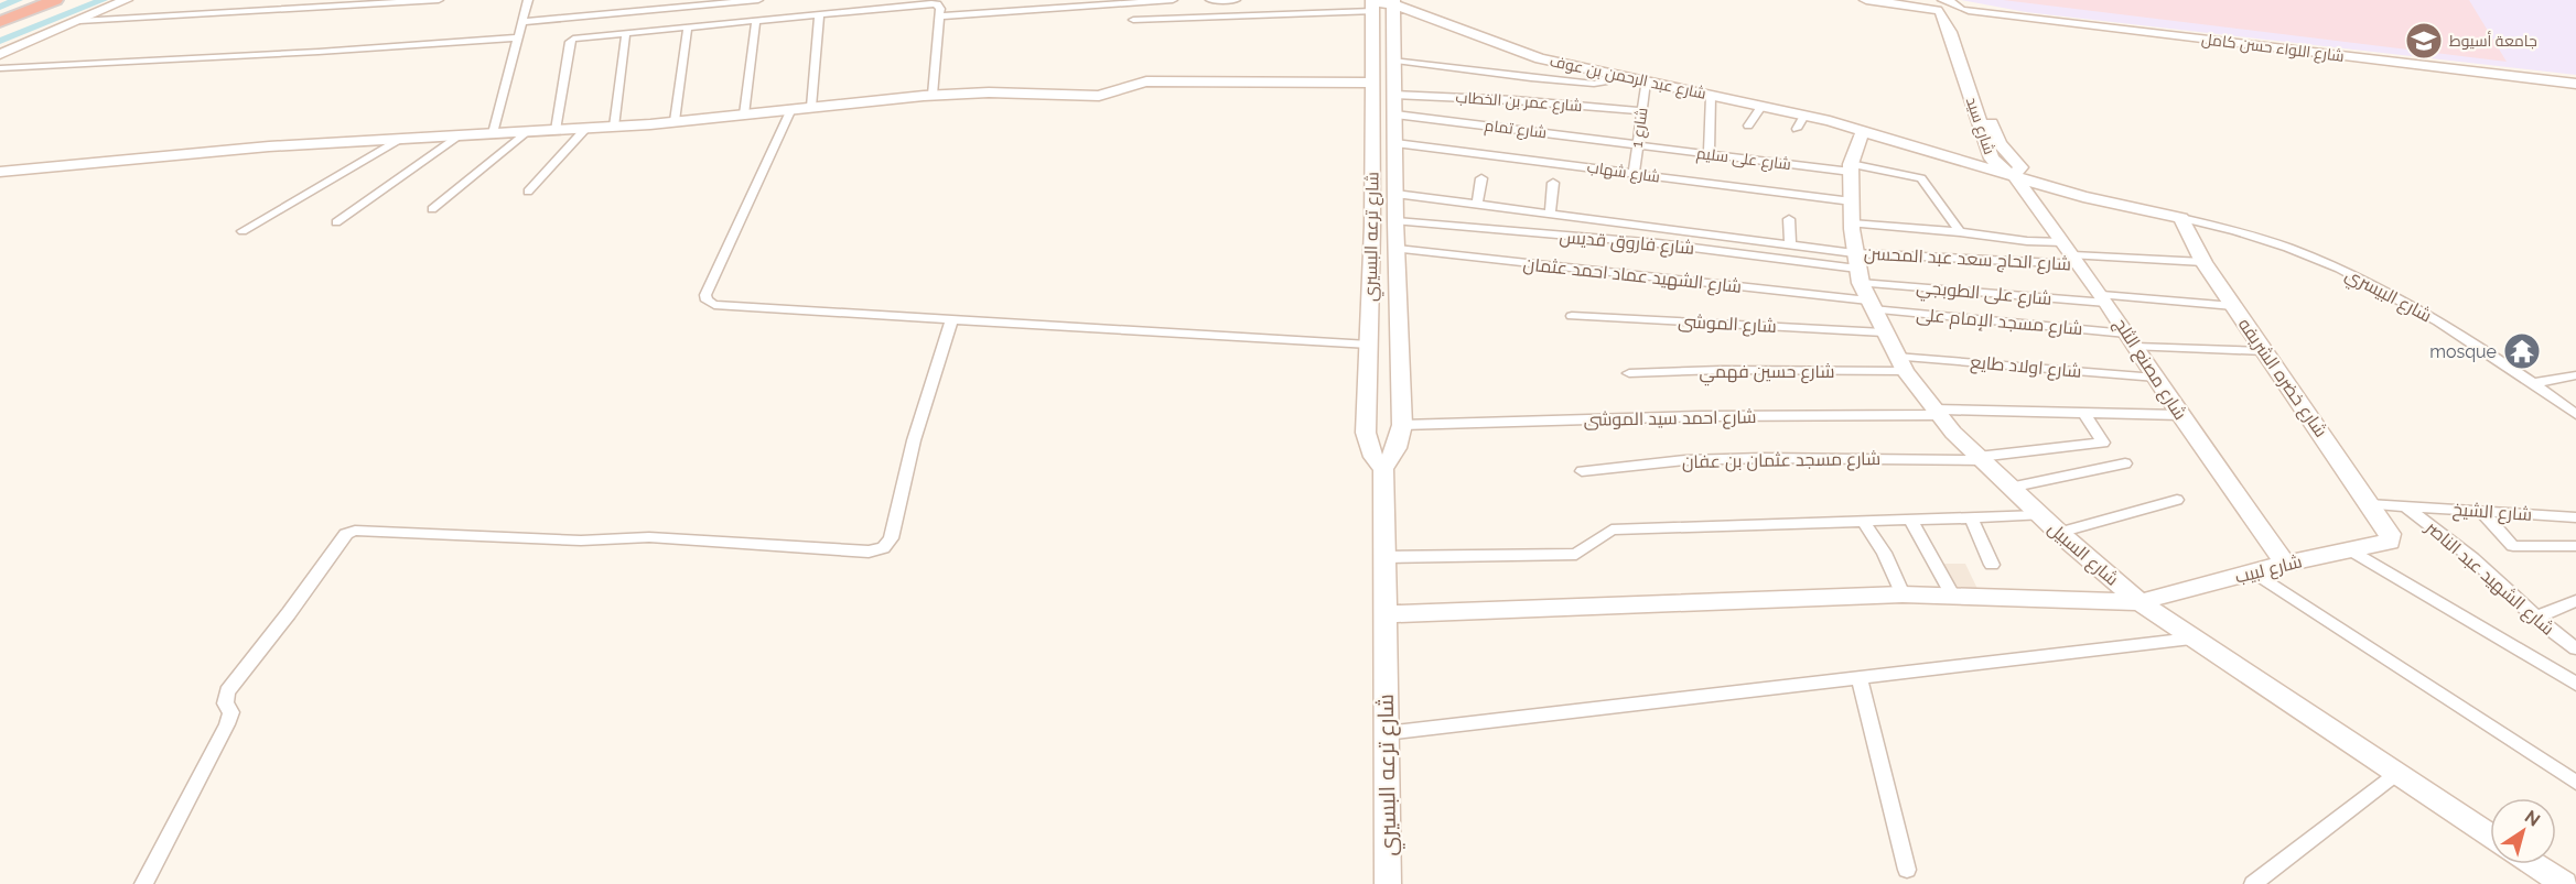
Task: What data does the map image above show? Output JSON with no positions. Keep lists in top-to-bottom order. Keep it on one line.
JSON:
{"streets":{"street":["شارع اللواء حسن كامل","شارع عبد الرحمن بن عوف","شارع عمر بن الخطاب","شارع سيد","شارع 1","شارع تمام","شارع على سليم","شارع شهاب","شارع ترعه البسيري","شارع فاروق قديس","شارع الحاج سعد عبد المحسن","شارع الشهيد عماد احمد عثمان","شارع على الطوبجي","شارع البيسري","شارع مسجد الإمام على","شارع الموشى","شارع اولاد طايع","شارع مصنع الثلج","شارع حسين فهمي","شارع خضره الشريفه","شارع احمد سيد الموشى","شارع مسجد عثمان بن عفان","شارع الشيخ","شارع السبيل","شارع لبيب","شارع الشهيد عبد الناصر"]},"crossings":[["شارع اللواء حسن كامل","شارع سيد"],["شارع عبد الرحمن بن عوف","شارع سيد"],["شارع عبد الرحمن بن عوف","شارع 1"],["شارع عبد الرحمن بن عوف","شارع ترعه البسيري"],["شارع عبد الرحمن بن عوف","شارع البيسري"],["شارع عبد الرحمن بن عوف","شارع مصنع الثلج"],["شارع عبد الرحمن بن عوف","شارع السبيل"],["شارع عمر بن الخطاب","شارع 1"],["شارع عمر بن الخطاب","شارع ترعه البسيري"],["شارع سيد","شارع البيسري"],["شارع سيد","شارع مصنع الثلج"],["شارع 1","شارع تمام"],["شارع 1","شارع على سليم"],["شارع 1","شارع شهاب"],["شارع تمام","شارع على سليم"],["شارع تمام","شارع ترعه البسيري"],["شارع على سليم","شارع السبيل"],["شارع شهاب","شارع ترعه البسيري"],["شارع شهاب","شارع السبيل"],["شارع ترعه البسيري","شارع فاروق قديس"],["شارع ترعه البسيري","شارع الشهيد عماد احمد عثمان"],["شارع ترعه البسيري","شارع احمد سيد الموشى"],["شارع ترعه البسيري","شارع لبيب"],["شارع فاروق قديس","شارع الحاج سعد عبد المحسن"],["شارع فاروق قديس","شارع الشهيد عماد احمد عثمان"],["شارع فاروق قديس","شارع على الطوبجي"],["شارع فاروق قديس","شارع مسجد الإمام على"],["شارع فاروق قديس","شارع السبيل"],["شارع الحاج سعد عبد المحسن","شارع الشهيد عماد احمد عثمان"],["شارع الحاج سعد عبد المحسن","شارع على الطوبجي"],["شارع الحاج سعد عبد المحسن","شارع مسجد الإمام على"],["شارع الحاج سعد عبد المحسن","شارع مصنع الثلج"],["شارع الحاج سعد عبد المحسن","شارع السبيل"],["شارع الشهيد عماد احمد عثمان","شارع على الطوبجي"],["شارع الشهيد عماد احمد عثمان","شارع مسجد الإمام على"],["شارع الشهيد عماد احمد عثمان","شارع السبيل"],["شارع على الطوبجي","شارع مسجد الإمام على"],["شارع على الطوبجي","شارع مصنع الثلج"],["شارع على الطوبجي","شارع خضره الشريفه"],["شارع على الطوبجي","شارع السبيل"],["شارع البيسري","شارع مصنع الثلج"],["شارع البيسري","شارع خضره الشريفه"],["شارع مسجد الإمام على","شارع مصنع الثلج"],["شارع مسجد الإمام على","شارع خضره الشريفه"],["شارع مسجد الإمام على","شارع السبيل"],["شارع الموشى","شارع السبيل"],["شارع اولاد طايع","شارع مصنع الثلج"],["شارع اولاد طايع","شارع حسين فهمي"],["شارع اولاد طايع","شارع السبيل"],["شارع مصنع الثلج","شارع احمد سيد الموشى"],["شارع مصنع الثلج","شارع لبيب"],["شارع حسين فهمي","شارع السبيل"],["شارع خضره الشريفه","شارع الشيخ"],["شارع خضره الشريفه","شارع لبيب"],["شارع احمد سيد الموشى","شارع مسجد عثمان بن عفان"],["شارع احمد سيد الموشى","شارع السبيل"],["شارع مسجد عثمان بن عفان","شارع السبيل"],["شارع الشيخ","شارع الشهيد عبد الناصر"],["شارع السبيل","شارع لبيب"]],"places":{"school or university":["جامعة أسيوط"],"temple":["mosque"]},"north":"top right"}
